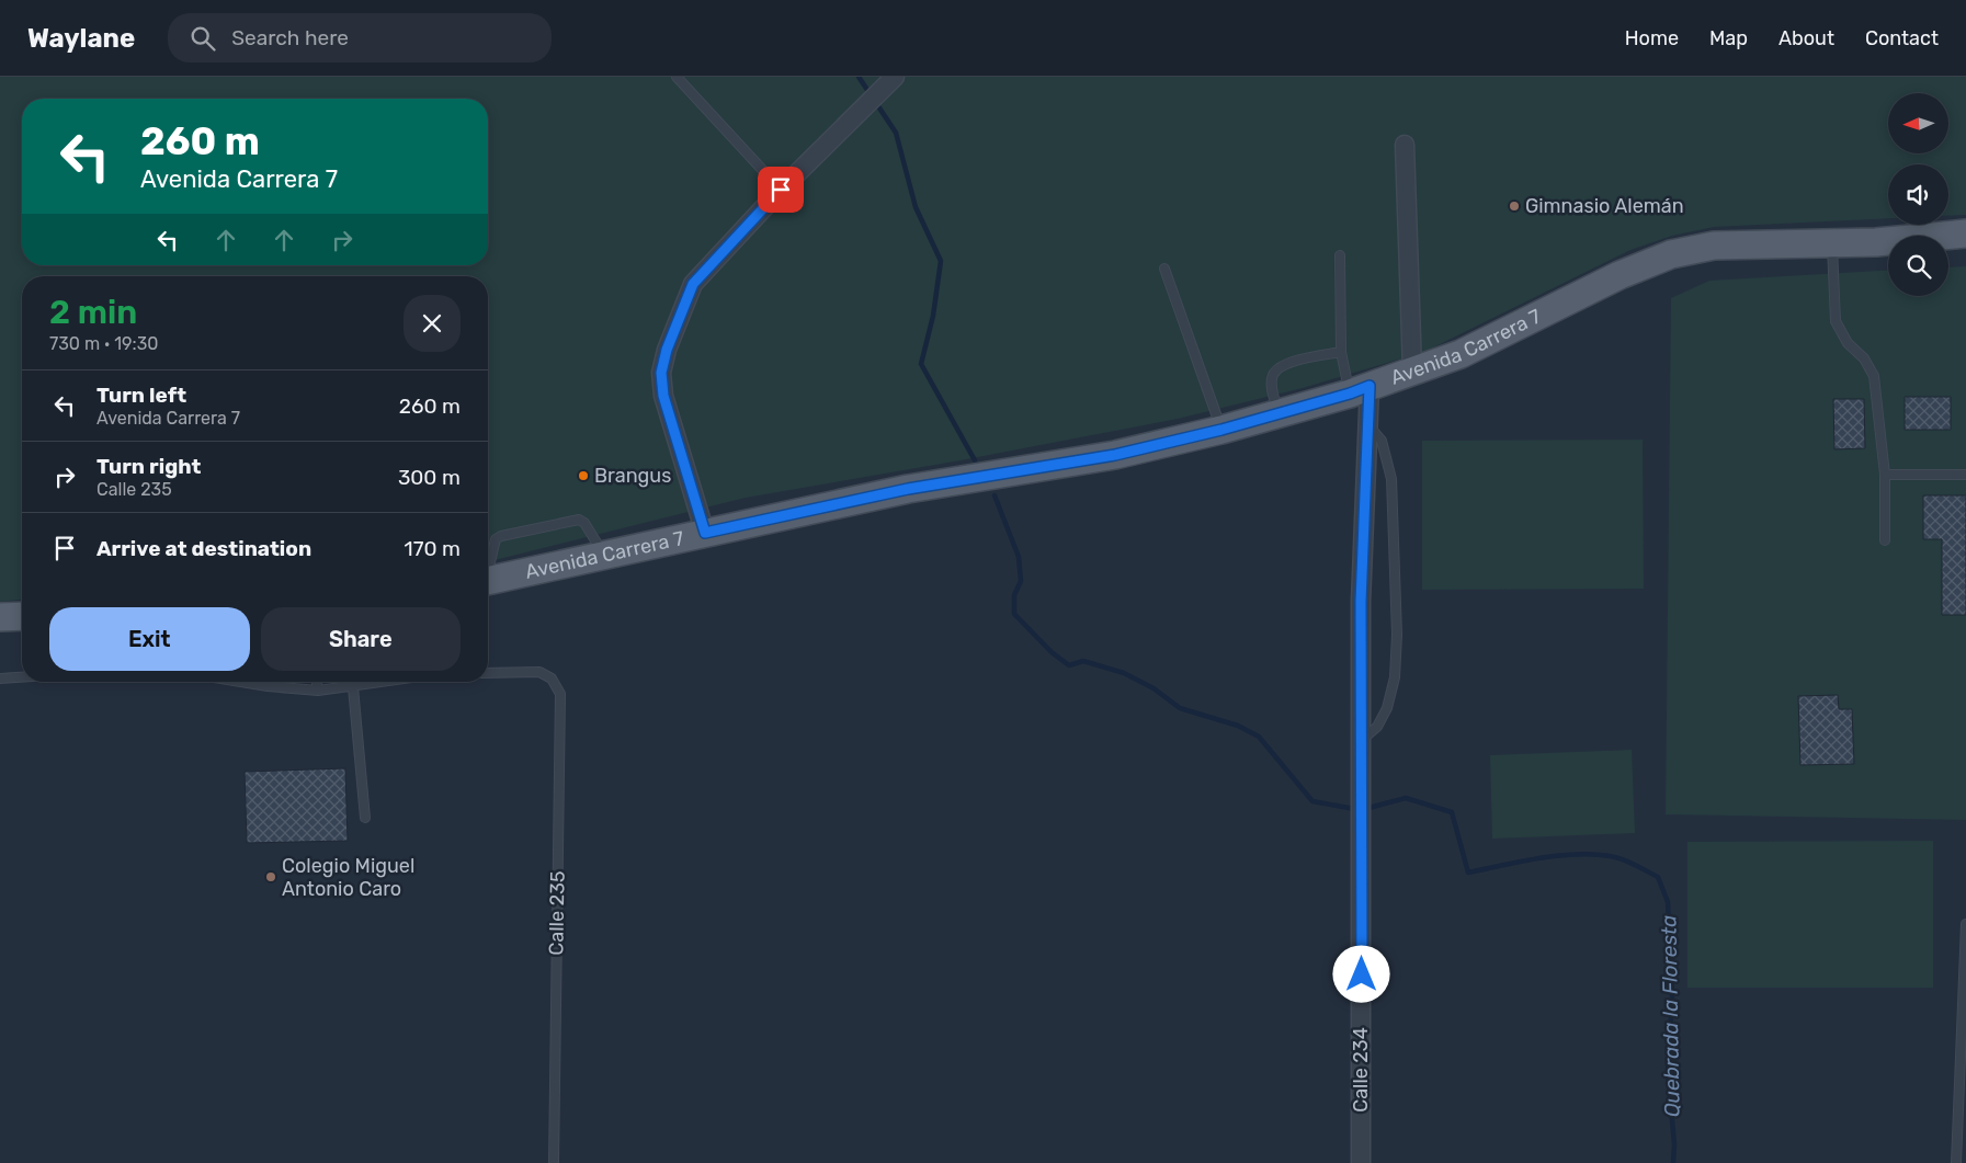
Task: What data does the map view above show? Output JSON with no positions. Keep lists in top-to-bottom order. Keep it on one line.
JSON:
{"streets":{"main road":["Avenida Carrera 7"],"street":["Calle 234"],"lane":["Calle 235"]},"crossings":[["Avenida Carrera 7","Calle 234"]],"water":["Quebrada la Floresta"],"places":["Gimnasio Alemán","Brangus","Colegio Miguel Antonio Caro"],"north":"left","page":{"header":"Waylane","search":"Search here","nav":["Home","Map","About","Contact"],"turn":["260 m","Avenida Carrera 7"],"heading":["2 min","730 m · 19:30"],"list":[{"name":"Turn left","note":"Avenida Carrera 7","value":"260 m"},{"name":"Turn right","note":"Calle 235","value":"300 m"},{"name":"Arrive at destination","value":"170 m"}],"buttons":["Exit","Share"]}}
